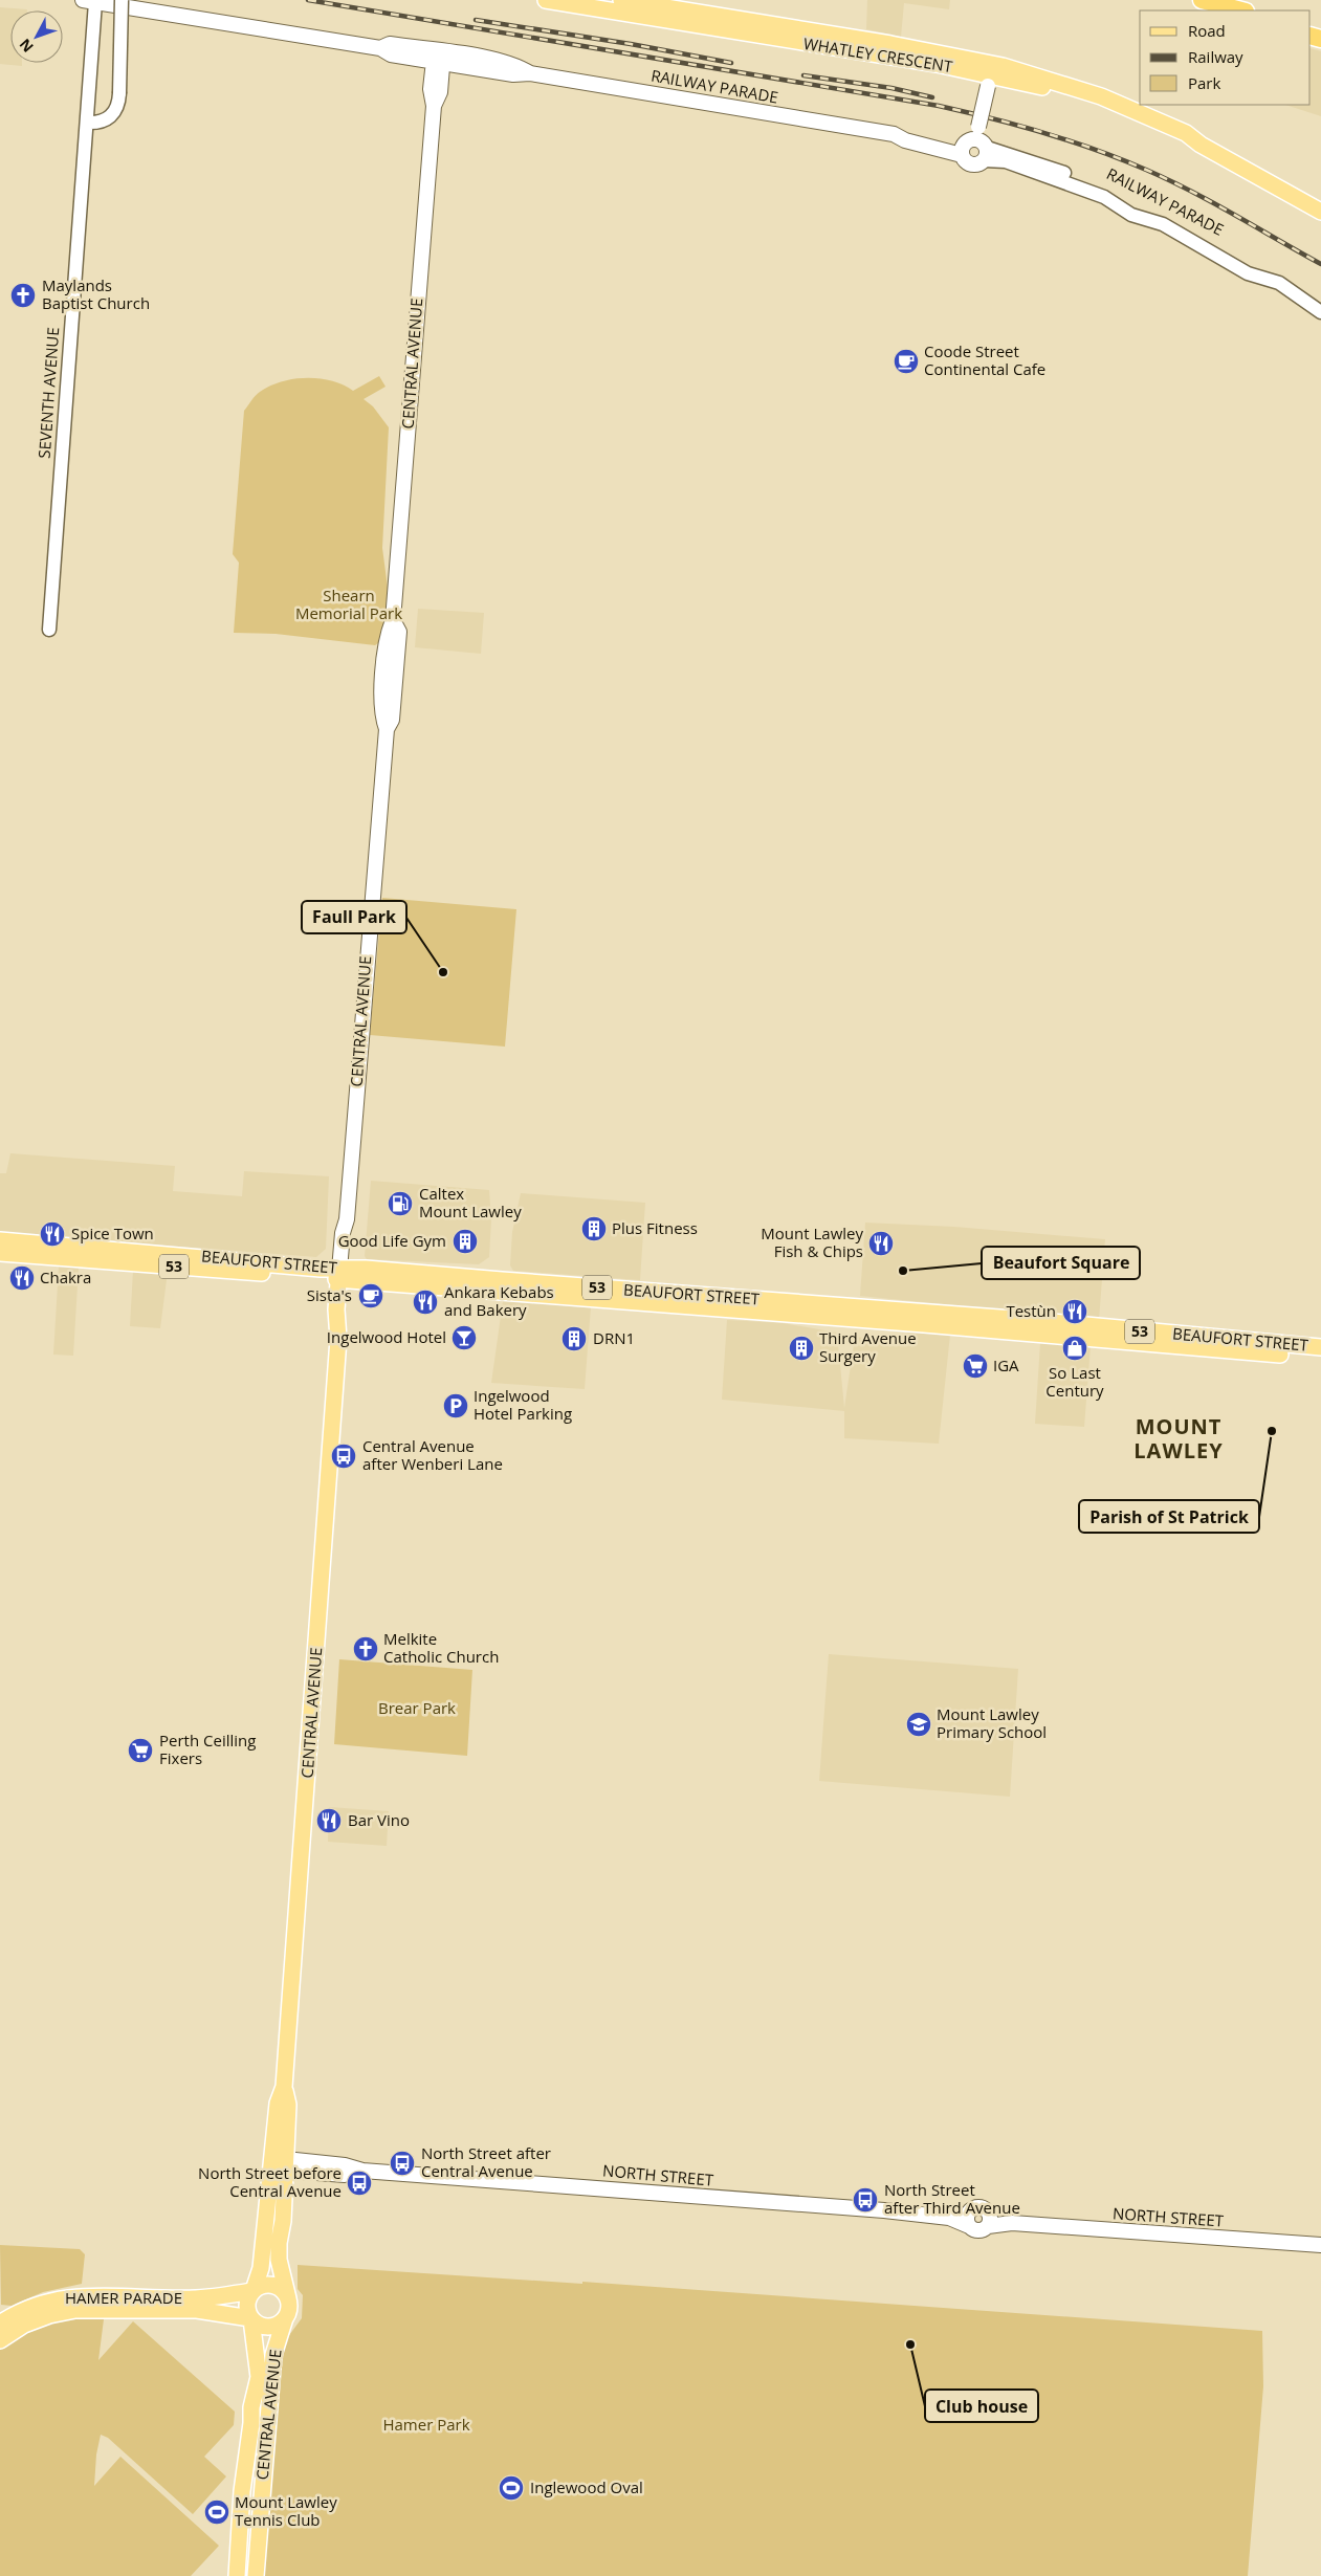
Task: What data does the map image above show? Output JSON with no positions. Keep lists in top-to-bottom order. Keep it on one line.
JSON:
{"streets":{"main road":["WHATLEY CRESCENT","RAILWAY PARADE","CENTRAL AVENUE","BEAUFORT STREET","53","NORTH STREET","HAMER PARADE"],"street":["SEVENTH AVENUE"]},"crossings":[["RAILWAY PARADE","CENTRAL AVENUE"],["RAILWAY PARADE","SEVENTH AVENUE"],["CENTRAL AVENUE","BEAUFORT STREET"],["CENTRAL AVENUE","NORTH STREET"],["CENTRAL AVENUE","HAMER PARADE"]],"districts":["MOUNT LAWLEY"],"parks":["Shearn Memorial Park","Brear Park","Hamer Park"],"places":{"church":["Maylands Baptist Church","Melkite Catholic Church"],"cafe":["Coode Street Continental Cafe","Sista's"],"other":["Faull Park","Beaufort Square","Parish of St Patrick","Club house"],"fuel station":["Caltex Mount Lawley"],"building":["Plus Fitness","Good Life Gym","DRN1","Third Avenue Surgery"],"restaurant":["Spice Town","Mount Lawley Fish & Chips","Chakra","Ankara Kebabs and Bakery","Testùn","Bar Vino"],"bar":["Ingelwood Hotel"],"shop":["So Last Century"],"supermarket":["IGA","Perth Ceilling Fixers"],"parking":["Ingelwood Hotel Parking"],"bus stop":["Central Avenue after Wenberi Lane","North Street after Central Avenue","North Street before Central Avenue","North Street after Third Avenue"],"school or university":["Mount Lawley Primary School"],"sports":["Inglewood Oval","Mount Lawley Tennis Club"]},"legend":["Road","Railway","Park"],"north":"bottom left"}
